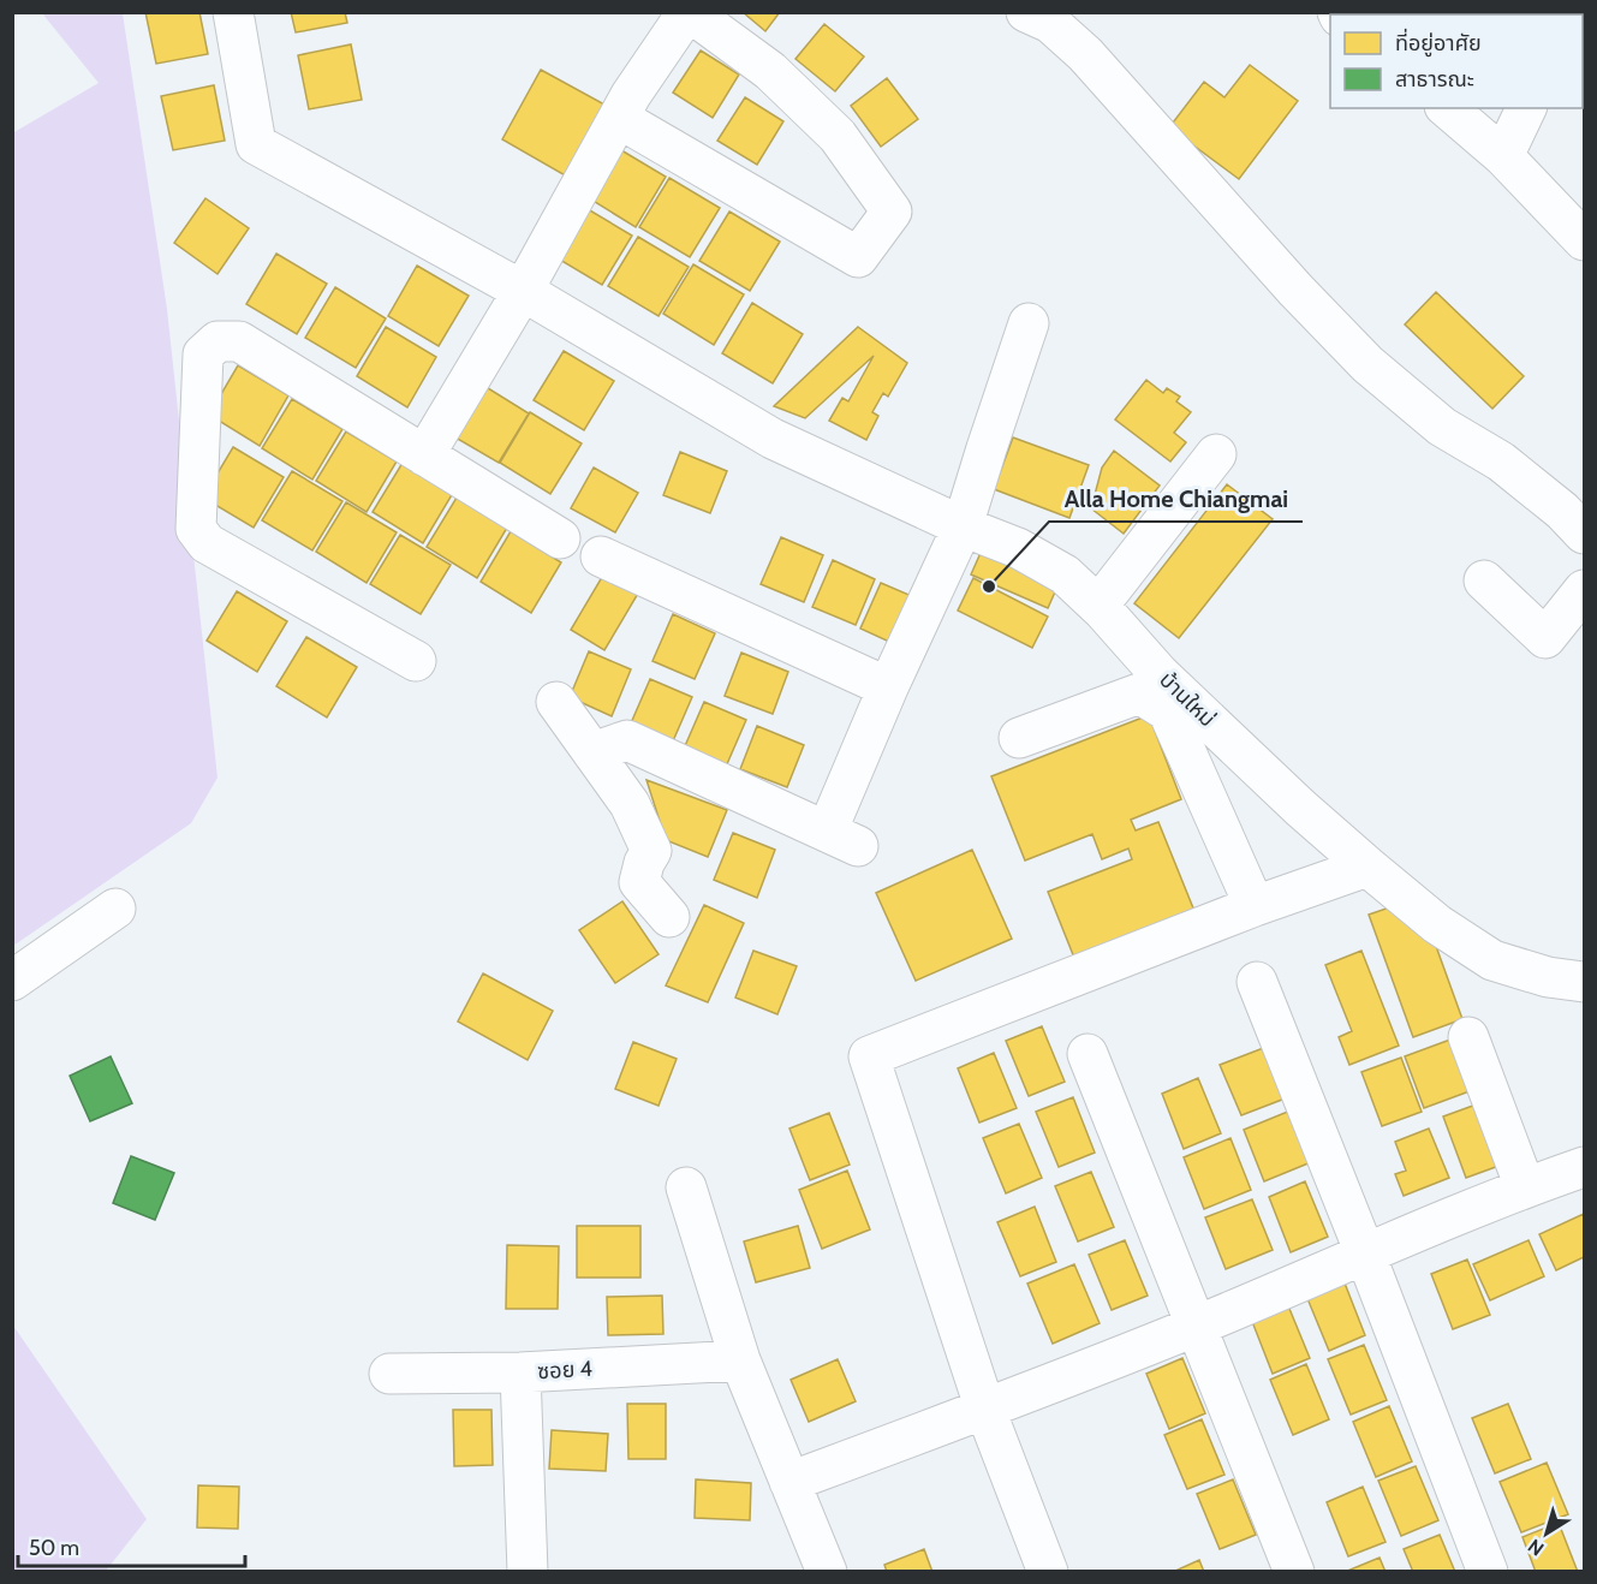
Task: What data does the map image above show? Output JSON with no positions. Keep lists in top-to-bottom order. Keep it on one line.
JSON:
{"streets":{"street":["บ้านใหม่","ซอย 4"]},"places":["Alla Home Chiangmai"],"legend":["ที่อยู่อาศัย","สาธารณะ"],"scale_bar":"50 m","north":"bottom left"}
